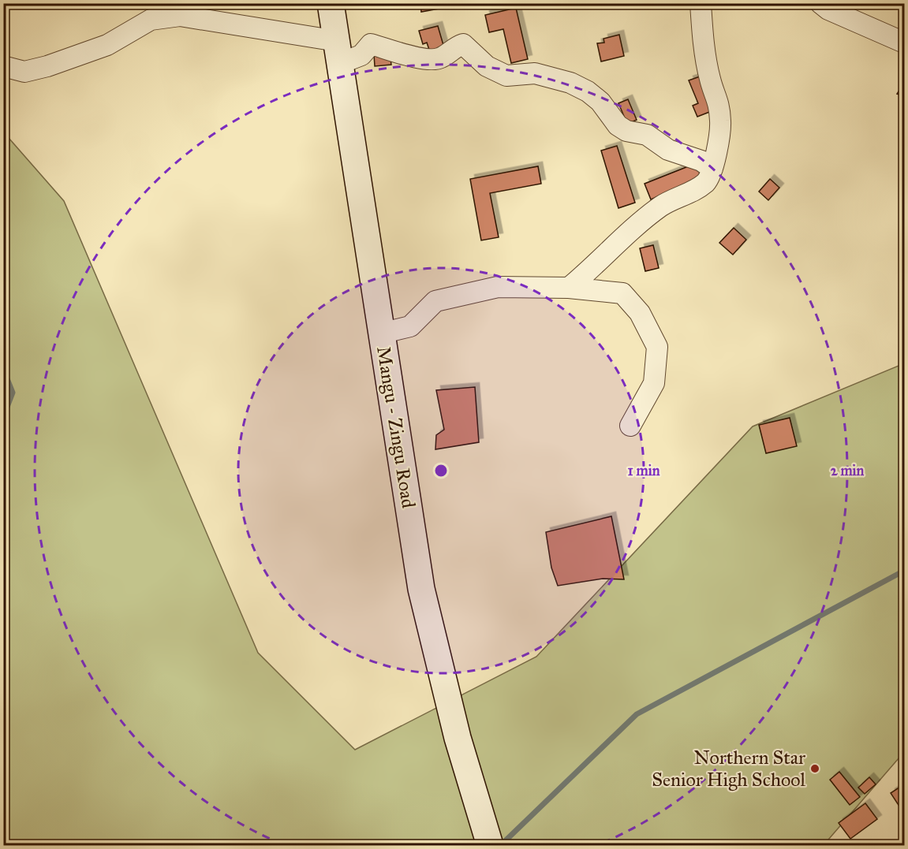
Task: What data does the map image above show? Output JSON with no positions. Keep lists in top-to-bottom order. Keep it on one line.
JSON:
{"streets":{"street":["Mangu - Zingu Road"]},"places":["Northern Star Senior High School"],"rings":["1 min","2 min"]}
